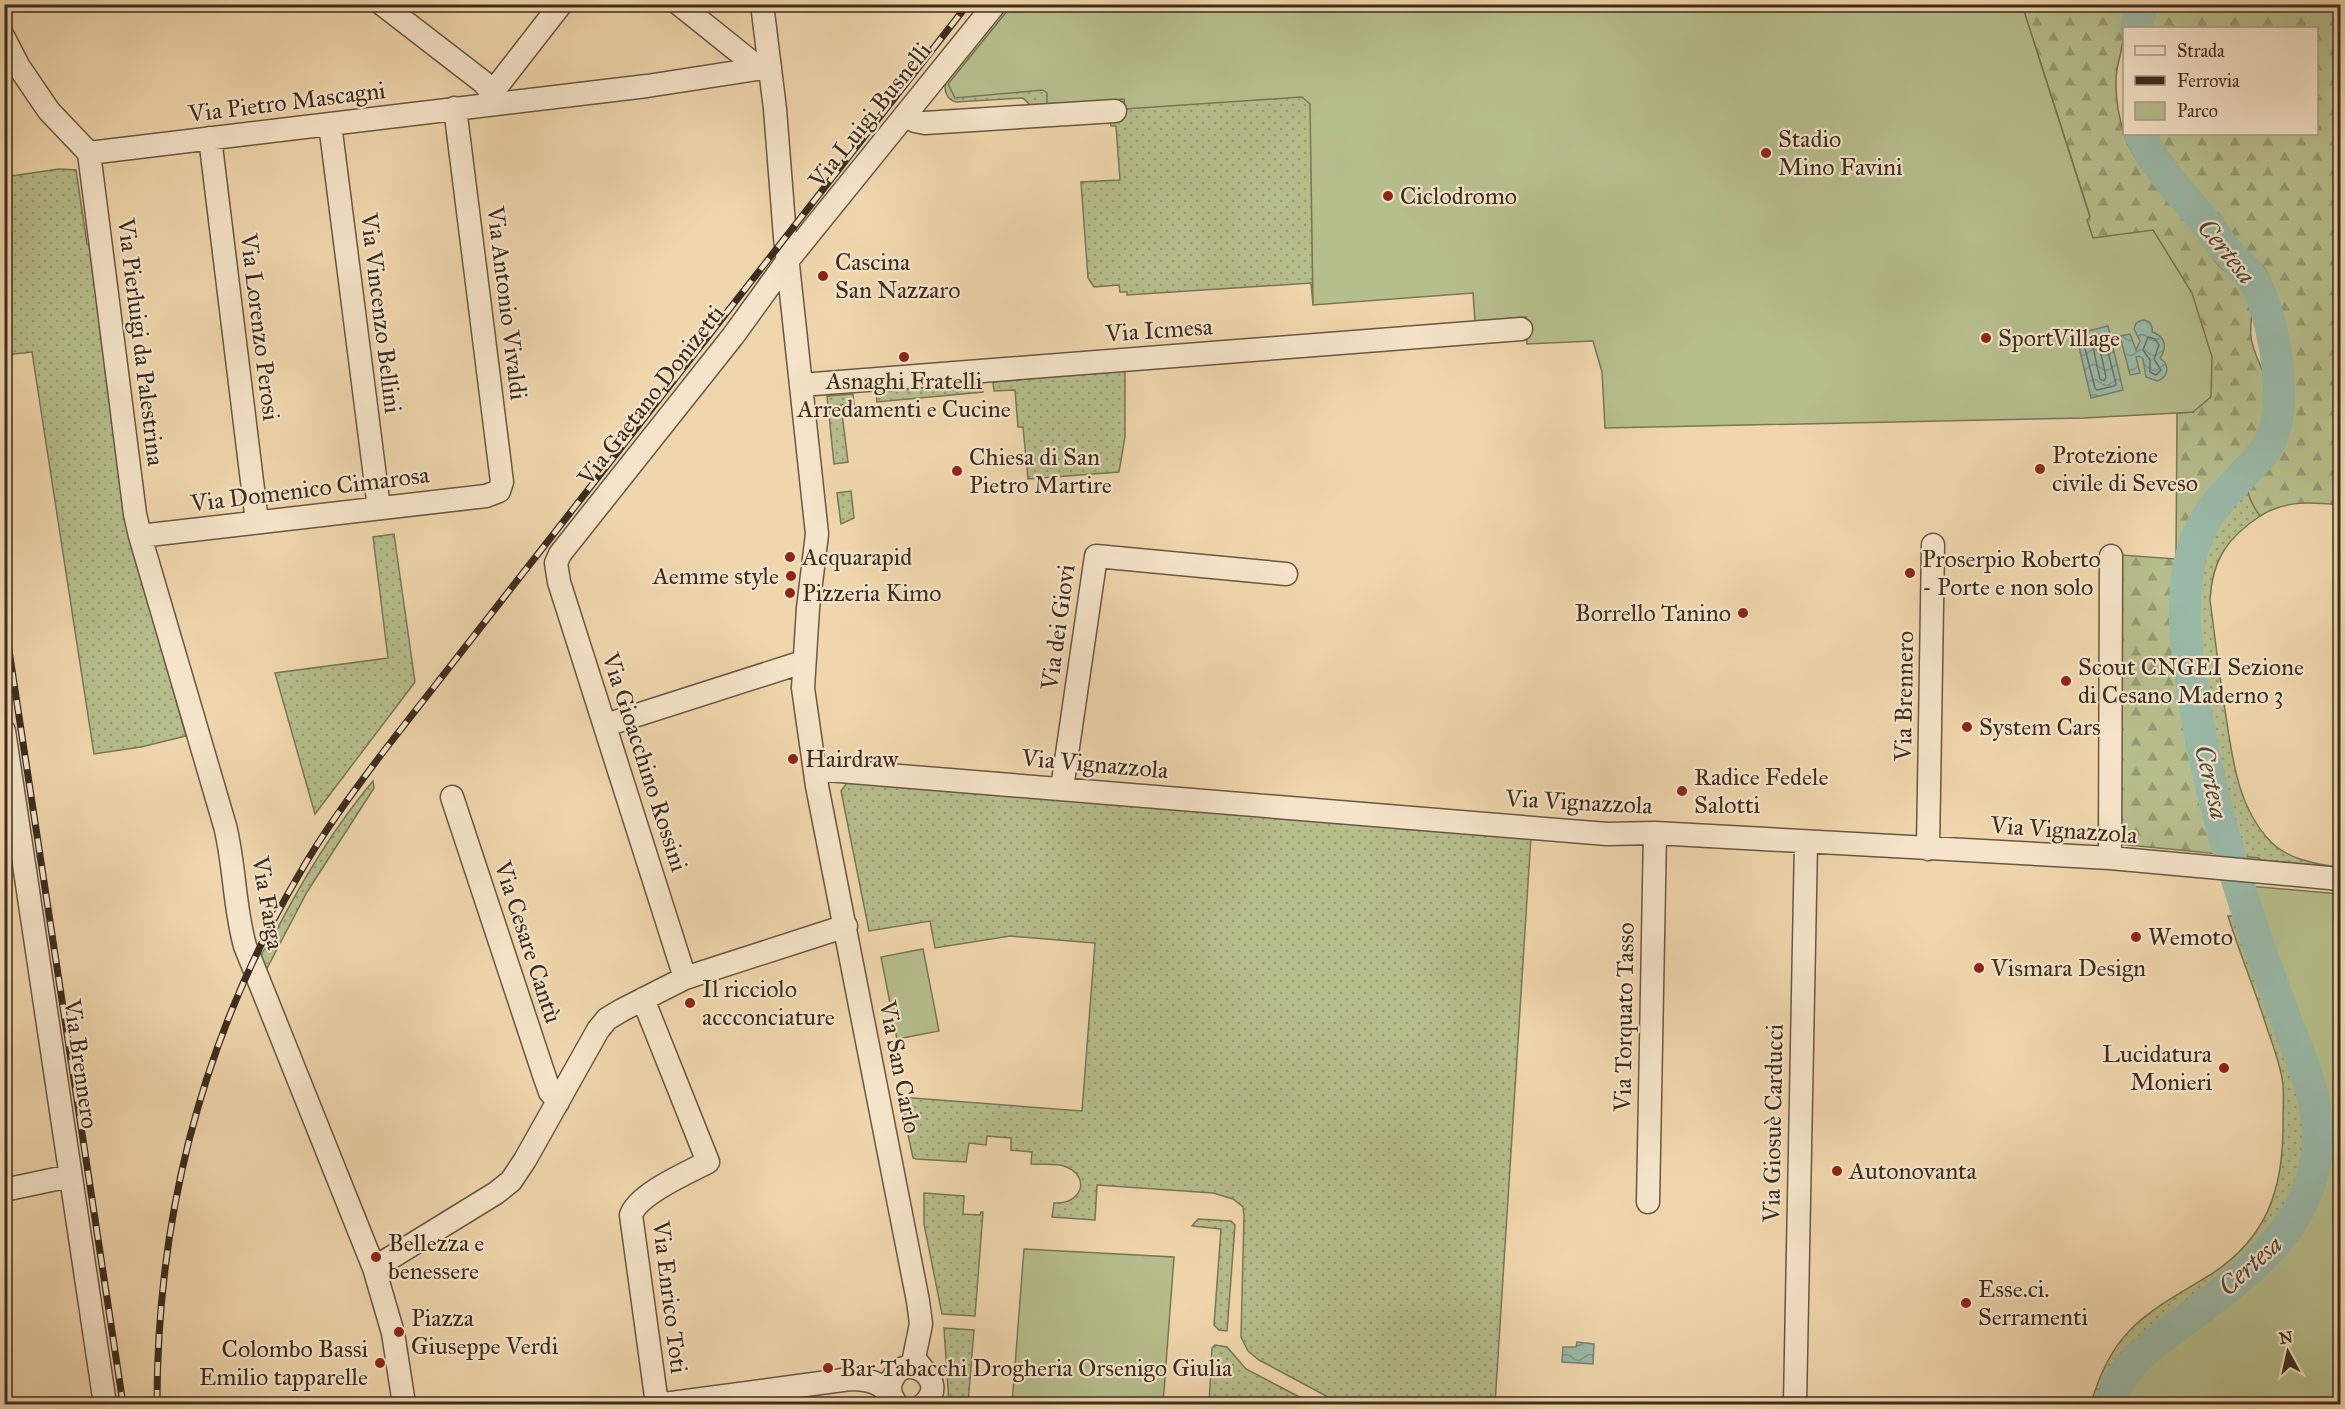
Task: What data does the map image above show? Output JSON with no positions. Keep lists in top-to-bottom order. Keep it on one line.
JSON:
{"streets":{"street":["Via Pietro Mascagni","Via Luigi Busnelli","Via Antonio Vivaldi","Via Vincenzo Bellini","Via Lorenzo Perosi","Via Icmesa","Via Pierluigi da Palestrina","Via Gaetano Donizetti","Via Domenico Cimarosa","Via dei Giovi","Via Brennero","Via Gioacchino Rossini","Via Vignazzola","Via Farga","Via Cesare Cantù","Via Torquato Tasso","Via San Carlo","Via Giosuè Carducci","Via Enrico Toti"]},"crossings":[["Via Pietro Mascagni","Via Antonio Vivaldi"],["Via Pietro Mascagni","Via Vincenzo Bellini"],["Via Pietro Mascagni","Via Lorenzo Perosi"],["Via Pietro Mascagni","Via Pierluigi da Palestrina"],["Via Pietro Mascagni","Via San Carlo"],["Via Luigi Busnelli","Via Gaetano Donizetti"],["Via Luigi Busnelli","Via San Carlo"],["Via Antonio Vivaldi","Via Domenico Cimarosa"],["Via Vincenzo Bellini","Via Domenico Cimarosa"],["Via Lorenzo Perosi","Via Domenico Cimarosa"],["Via Icmesa","Via San Carlo"],["Via Pierluigi da Palestrina","Via Domenico Cimarosa"],["Via Pierluigi da Palestrina","Via Farga"],["Via Gaetano Donizetti","Via Gioacchino Rossini"],["Via Gaetano Donizetti","Via San Carlo"],["Via Domenico Cimarosa","Via Farga"],["Via dei Giovi","Via Vignazzola"],["Via Brennero","Via Vignazzola"],["Via Vignazzola","Via Torquato Tasso"],["Via Vignazzola","Via San Carlo"],["Via Vignazzola","Via Giosuè Carducci"]],"water":["Certesa"],"places":["Stadio Mino Favini","Ciclodromo","Cascina San Nazzaro","SportVillage","Asnaghi Fratelli Arredamenti e Cucine","Protezione civile di Seveso","Chiesa di San Pietro Martire","Acquarapid","Proserpio Roberto - Porte e non solo","Aemme style","Pizzeria Kimo","Borrello Tanino","Scout CNGEI Sezione di Cesano Maderno 3","System Cars","Hairdraw","Radice Fedele Salotti","Wemoto","Vismara Design","Il ricciolo accconciature","Lucidatura Monieri","Autonovanta","Bellezza e benessere","Esse.ci. Serramenti","Piazza Giuseppe Verdi","Colombo Bassi Emilio tapparelle","Bar Tabacchi Drogheria Orsenigo Giulia"],"legend":["Strada","Ferrovia","Parco"],"north":"top"}
